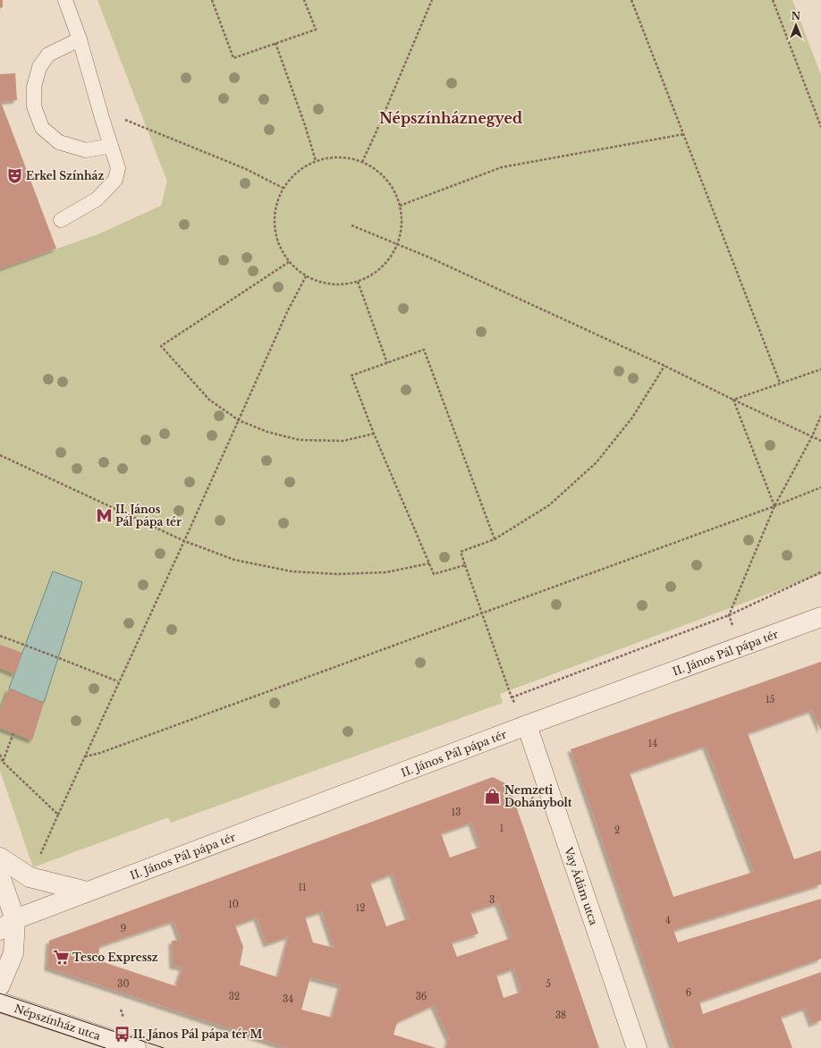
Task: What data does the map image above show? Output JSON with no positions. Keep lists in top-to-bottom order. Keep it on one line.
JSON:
{"streets":{"street":["II. János Pál pápa tér","Vay Ádám utca","Népszínház utca"]},"crossings":[["II. János Pál pápa tér","Vay Ádám utca"]],"districts":["Népszínháznegyed"],"places":{"theatre":["Erkel Színház"],"metro station":["II. János Pál pápa tér"],"shop":["Nemzeti Dohánybolt"],"supermarket":["Tesco Expressz"],"bus stop":["II. János Pál pápa tér M"]},"house_numbers":["15","14","13","1","2","11","3","10","12","4","9","30","5","6","32","36","34","38"],"north":"top"}
